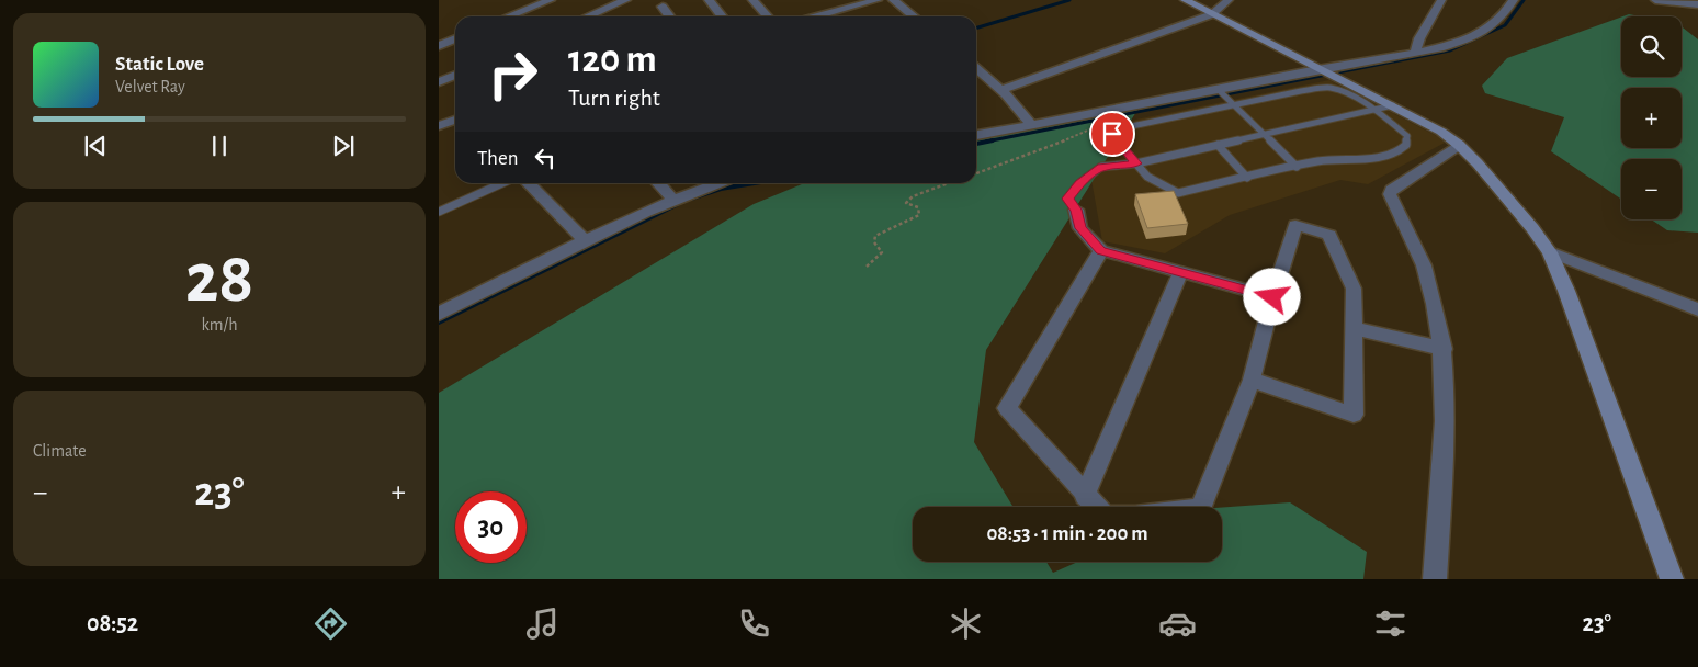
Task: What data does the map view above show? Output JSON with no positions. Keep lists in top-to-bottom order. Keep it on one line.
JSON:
{"page":{"map_buttons":["+","−"],"turn":["120 m","Turn right"],"song":["Static Love","Velvet Ray"],"then":"Then","tile":[["28","km/h"],"Climate"],"heat":["−","23°","+"],"limit":"30","trip":"08:53 · 1 min · 200 m","tabs":["08:52","23°"]}}
